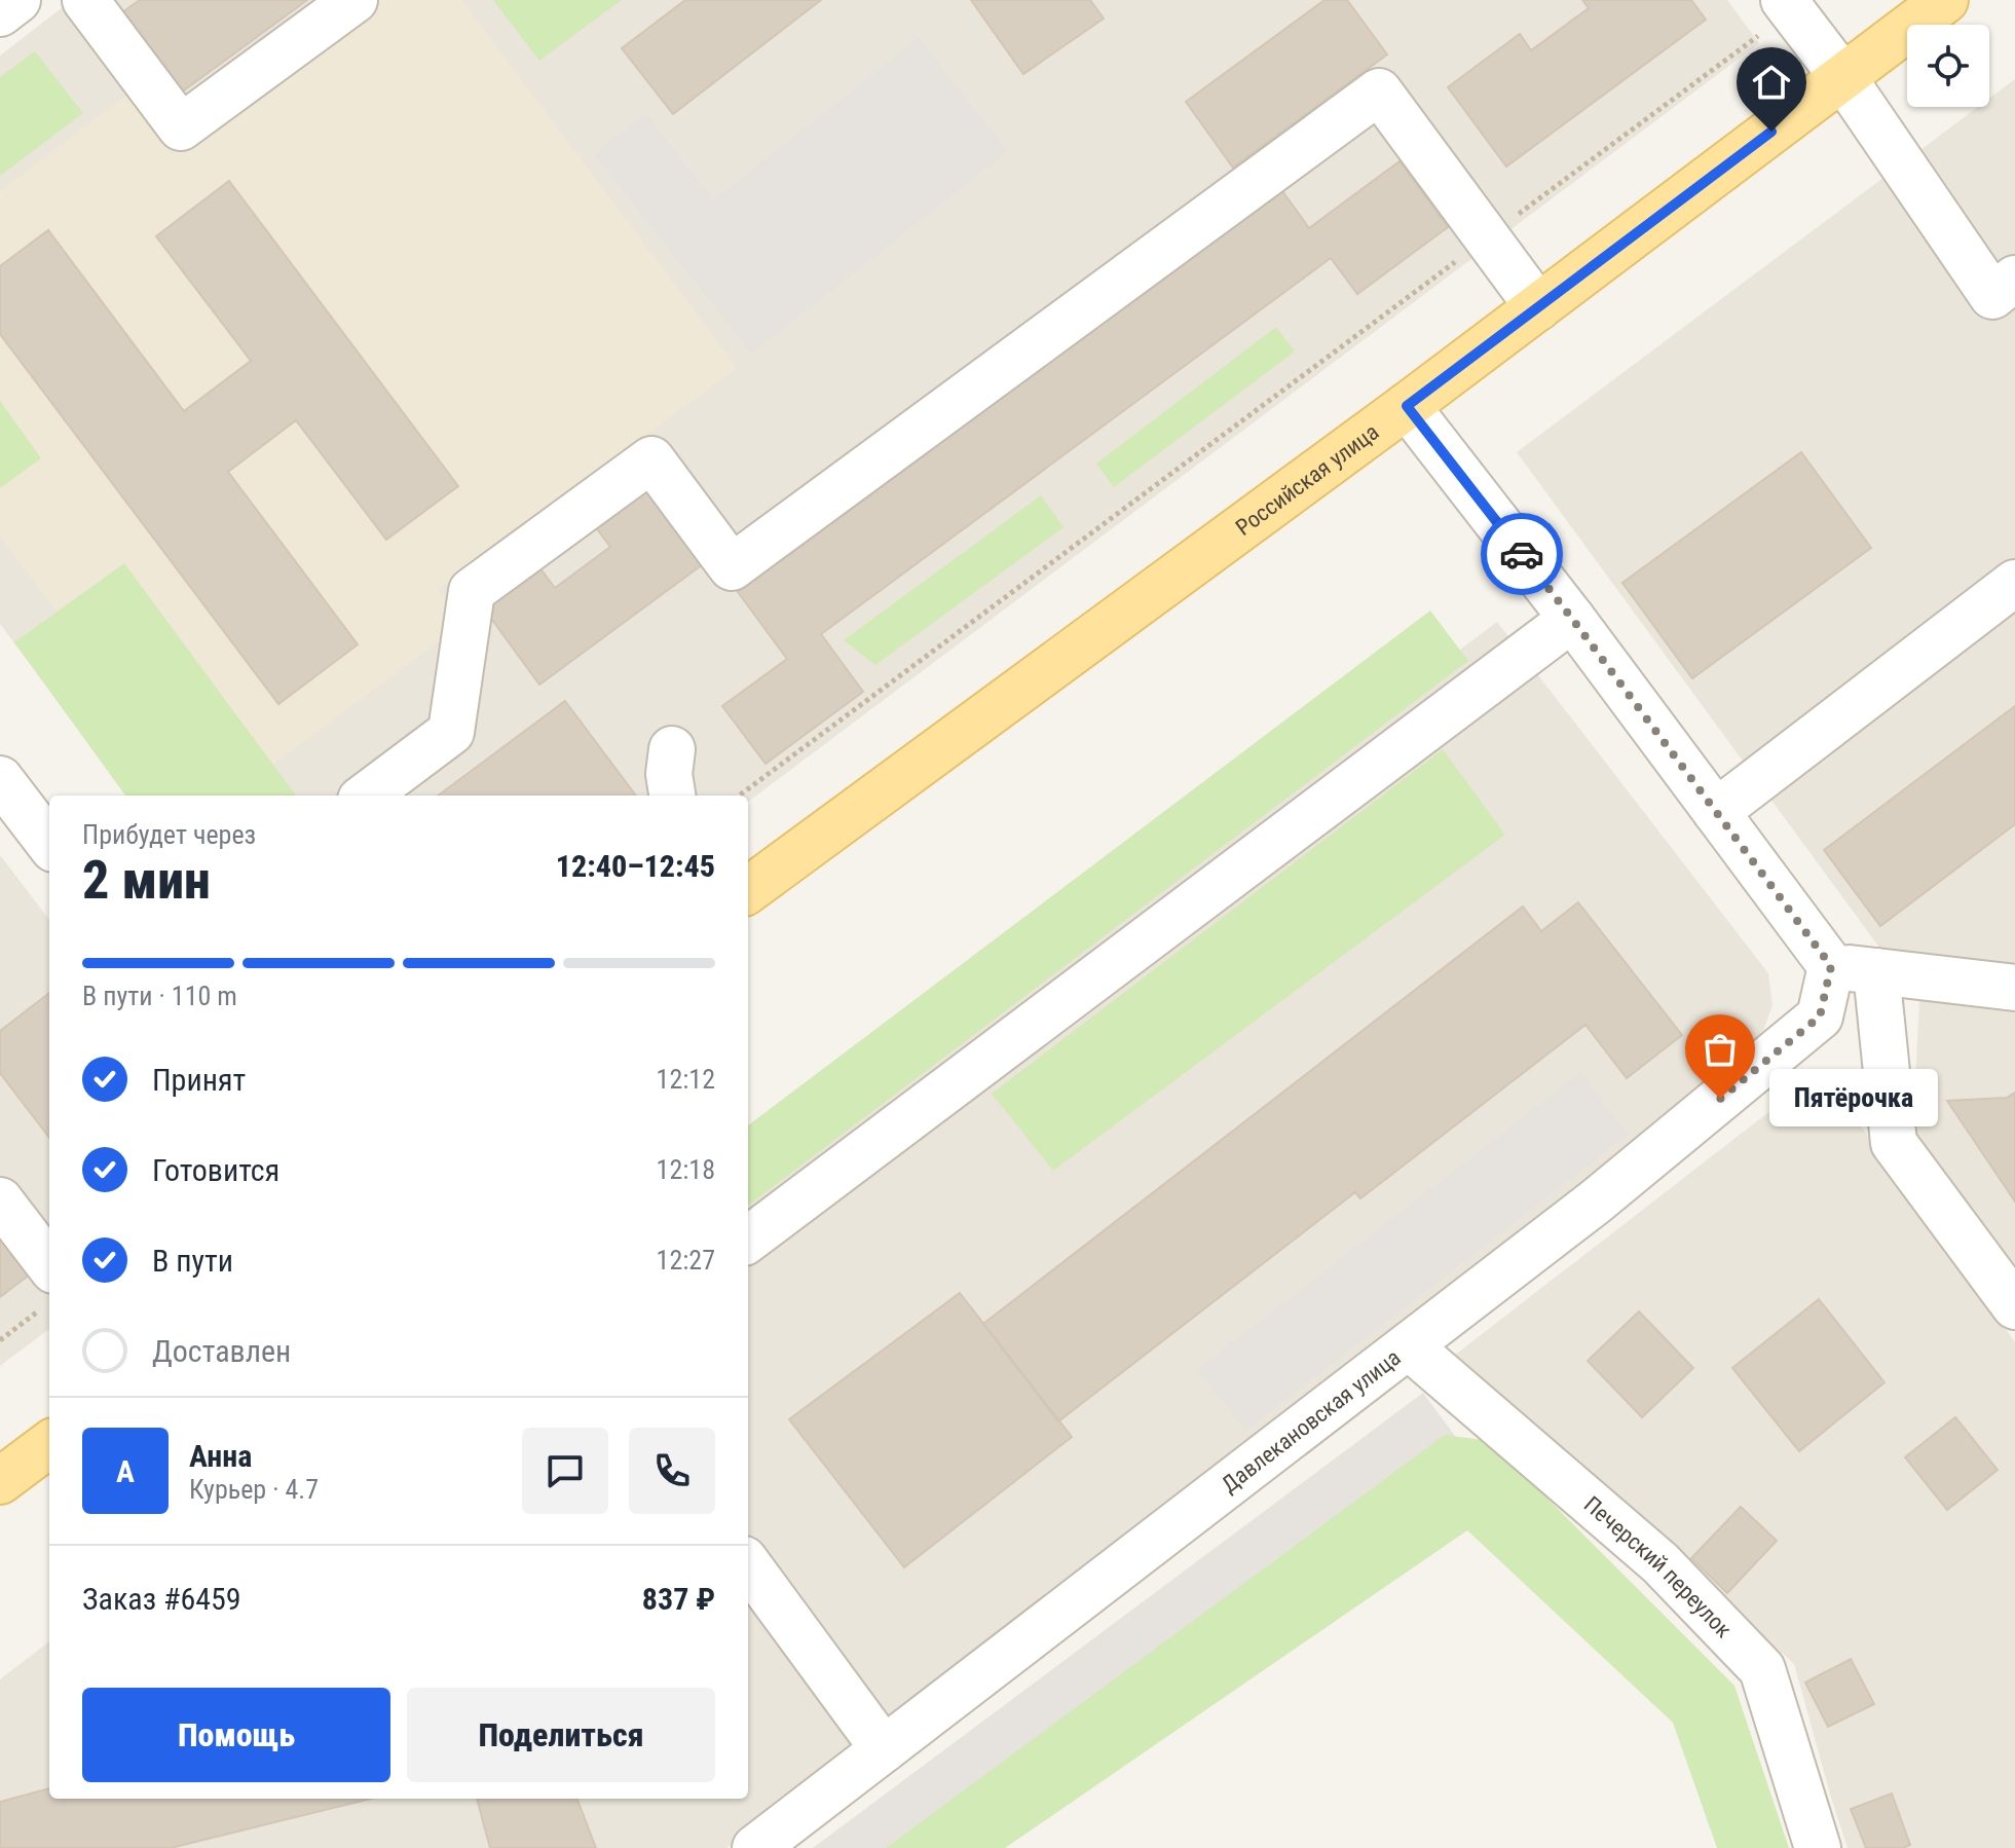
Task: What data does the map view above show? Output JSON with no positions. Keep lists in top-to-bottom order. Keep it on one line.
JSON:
{"streets":{"main road":["Российская улица"],"street":["Давлекановская улица","Печерский переулок"]},"crossings":[["Давлекановская улица","Печерский переулок"]],"places":["Пятёрочка"],"page":{"heading":["2 мин","Прибудет через","12:40–12:45"],"panel":["Анна","Курьер · 4.7","Заказ #6459","837 ₽"],"bar":"В пути · 110 m","list":[["Принят","12:12"],["Готовится","12:18"],["В пути","12:27"],"Доставлен"],"bubble":"Пятёрочка","round":"А","buttons":["Помощь","Поделиться"]}}
